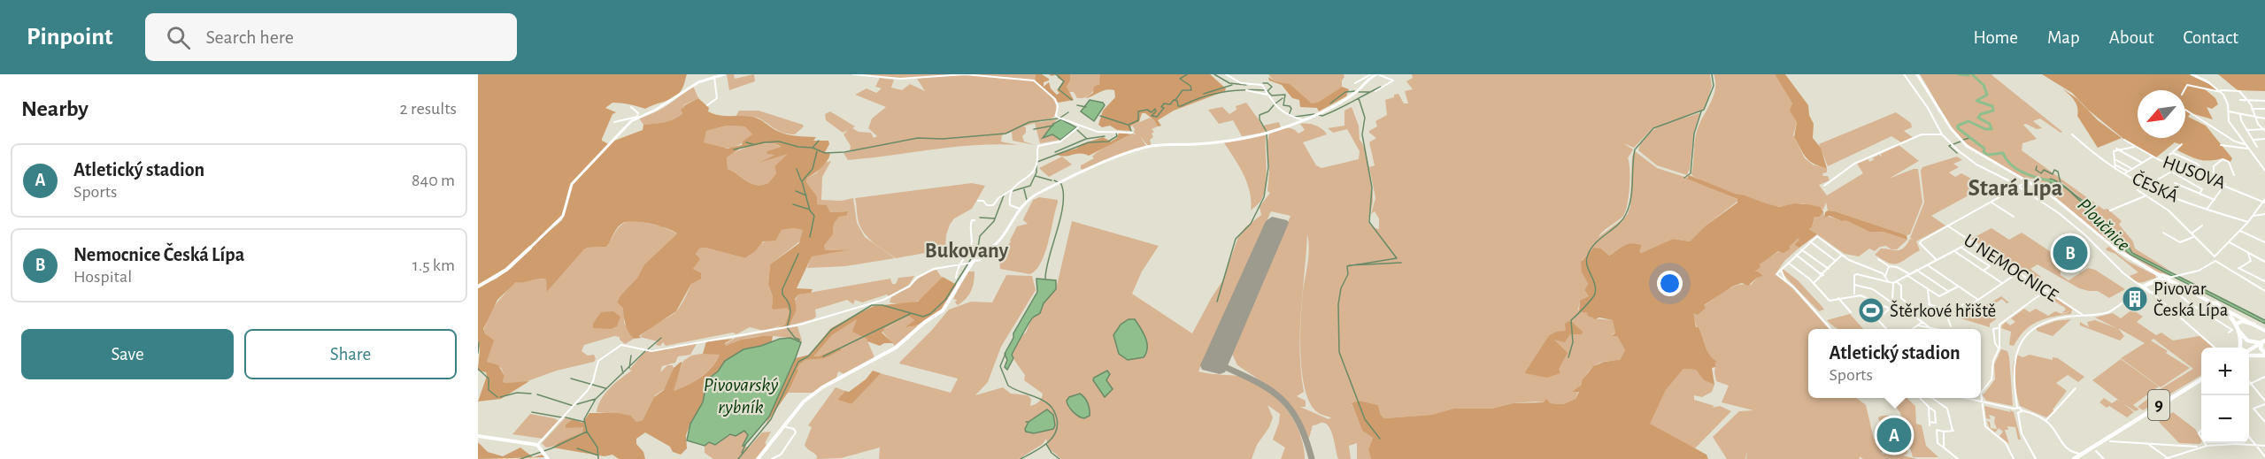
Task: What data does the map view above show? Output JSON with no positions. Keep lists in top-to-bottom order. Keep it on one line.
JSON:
{"streets":{"main road":["9"],"street":["HUSOVA","ČESKÁ","U NEMOCNICE"]},"districts":["Stará Lípa","Bukovany"],"water":["Ploučnice","Pivovarský rybník"],"places":{"building":["Pivovar Česká Lípa"],"sports":["Štěrkové hřiště"]},"north":"bottom left","page":{"header":"Pinpoint","search":"Search here","nav":["Home","Map","About","Contact"],"heading":["Nearby","2 results"],"list":[{"mark":"A","name":"Atletický stadion","note":"Sports","value":"840 m"},{"mark":"B","name":"Nemocnice Česká Lípa","note":"Hospital","value":"1.5 km"}],"pins":["B","A"],"buttons":["Save","Share"],"popup":["Atletický stadion","Sports"],"map_buttons":["+","−"]}}
